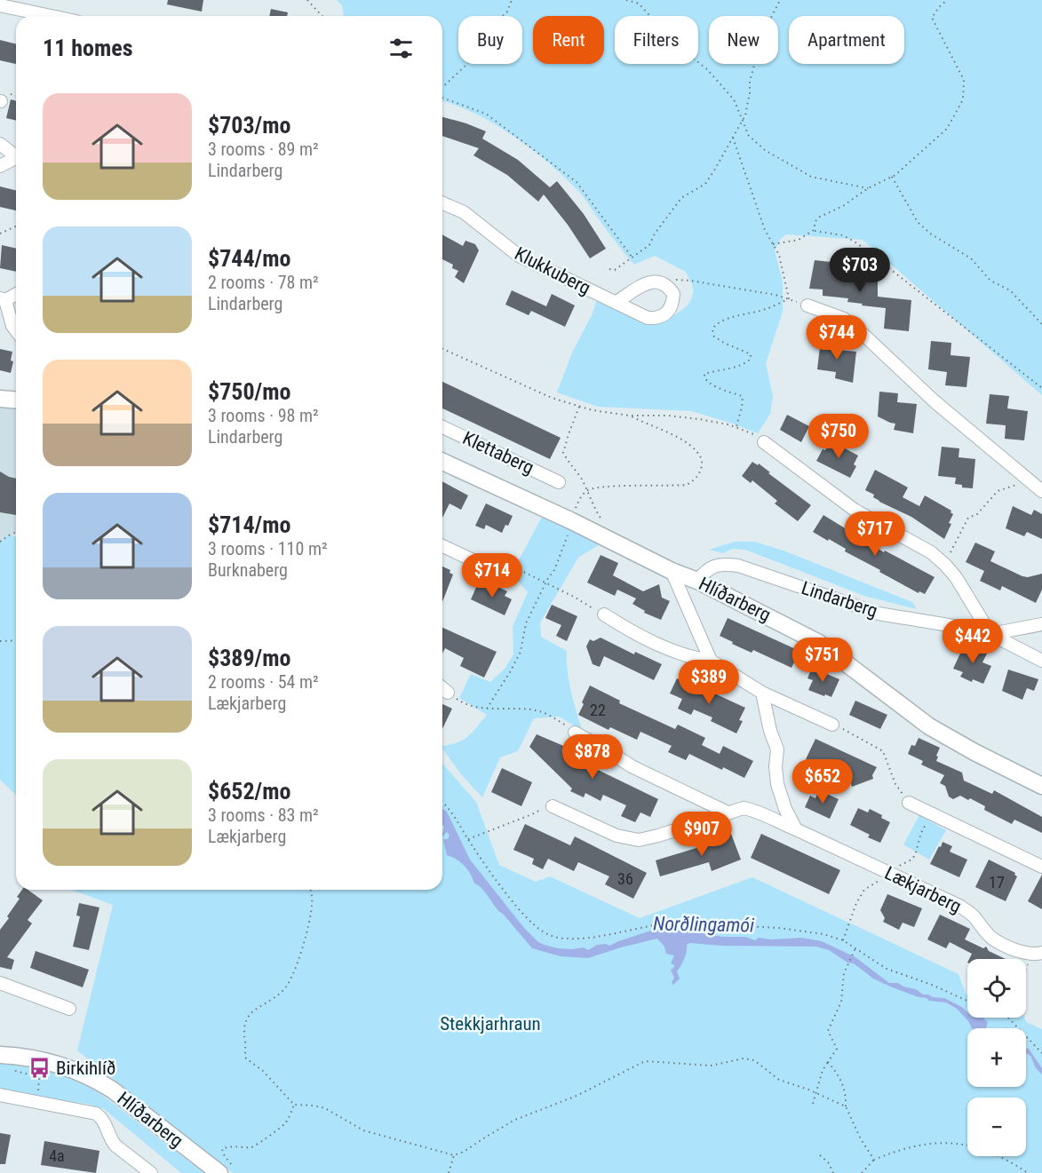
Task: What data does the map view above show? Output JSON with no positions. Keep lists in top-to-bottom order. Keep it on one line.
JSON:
{"streets":{"street":["Klukkuberg","Klettaberg","Hlíðarberg","Lindarberg","Lækjarberg"]},"crossings":[["Hlíðarberg","Lindarberg"]],"water":["Norðlingamói"],"parks":["Stekkjarhraun"],"places":{"bus stop":["Birkihlíð"]},"house_numbers":["22","36","17","4a"],"page":{"chip":["Buy","Rent","Filters","New","Apartment"],"heading":"11 homes","list":[{"name":"$703/mo","note":"3 rooms · 89 m² · Lindarberg"},{"name":"$744/mo","note":"2 rooms · 78 m² · Lindarberg"},{"name":"$750/mo","note":"3 rooms · 98 m² · Lindarberg"},{"name":"$714/mo","note":"3 rooms · 110 m² · Burknaberg"},{"name":"$389/mo","note":"2 rooms · 54 m² · Lækjarberg"},{"name":"$652/mo","note":"3 rooms · 83 m² · Lækjarberg"}],"price":["$703","$744","$750","$717","$714","$442","$751","$389","$878","$652","$907"],"map_buttons":["+","−"]}}
